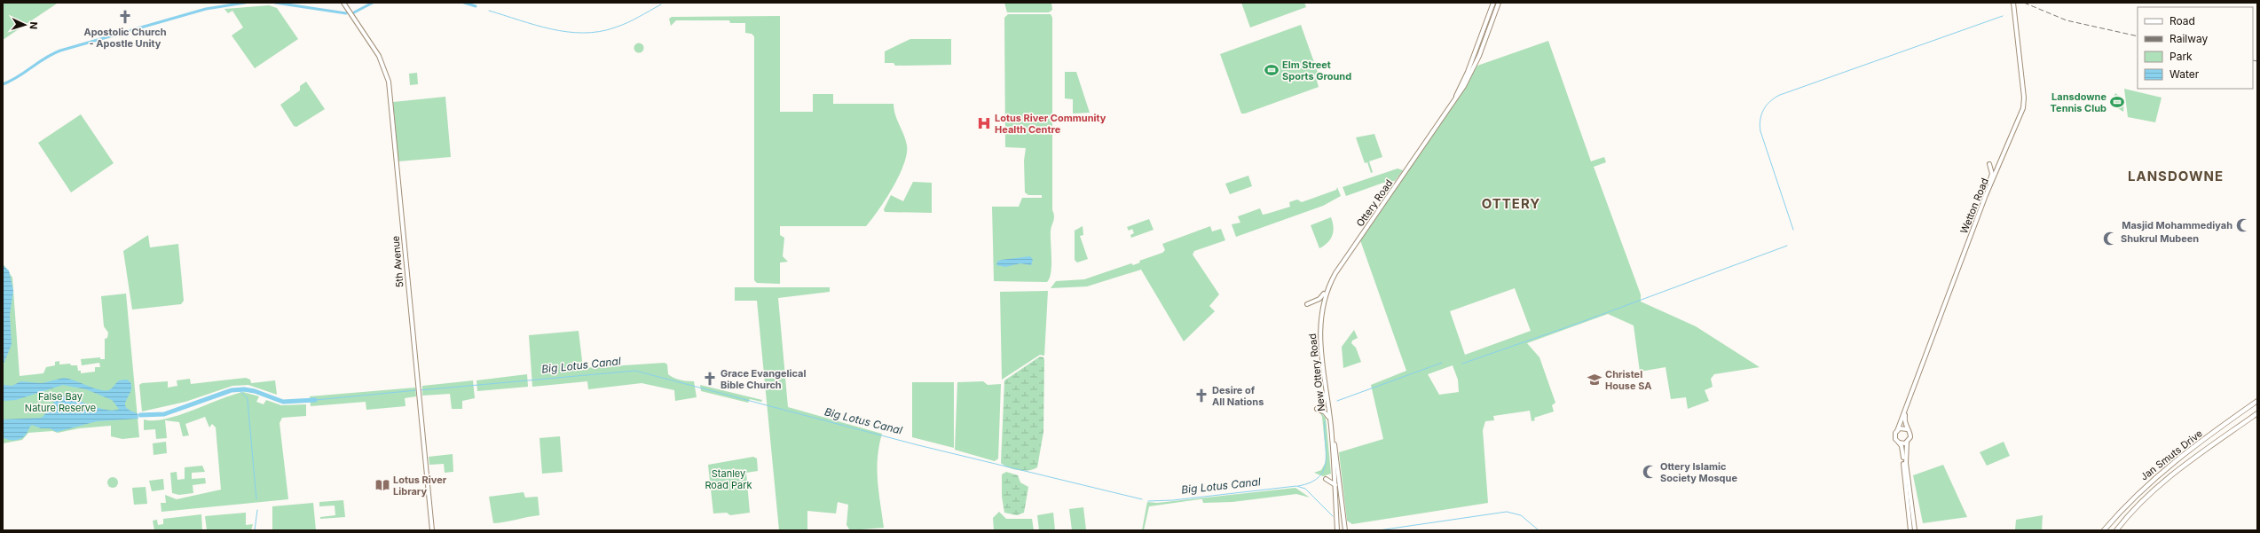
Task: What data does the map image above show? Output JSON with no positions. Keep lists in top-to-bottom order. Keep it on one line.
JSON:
{"streets":{"main road":["Ottery Road","Wetton Road","5th Avenue","New Ottery Road","Jan Smuts Drive"]},"crossings":[["Ottery Road","New Ottery Road"]],"districts":["LANSDOWNE","OTTERY"],"water":["Big Lotus Canal"],"parks":["False Bay Nature Reserve","Stanley Road Park"],"places":{"church":["Apostolic Church - Apostle Unity","Grace Evangelical Bible Church","Desire of All Nations"],"sports":["Elm Street Sports Ground","Lansdowne Tennis Club"],"hospital":["Lotus River Community Health Centre"],"mosque":["Masjid Mohammediyah","Shukrul Mubeen","Ottery Islamic Society Mosque"],"school or university":["Christel House SA"],"library":["Lotus River Library"]},"legend":["Road","Railway","Park","Water"],"north":"right"}
